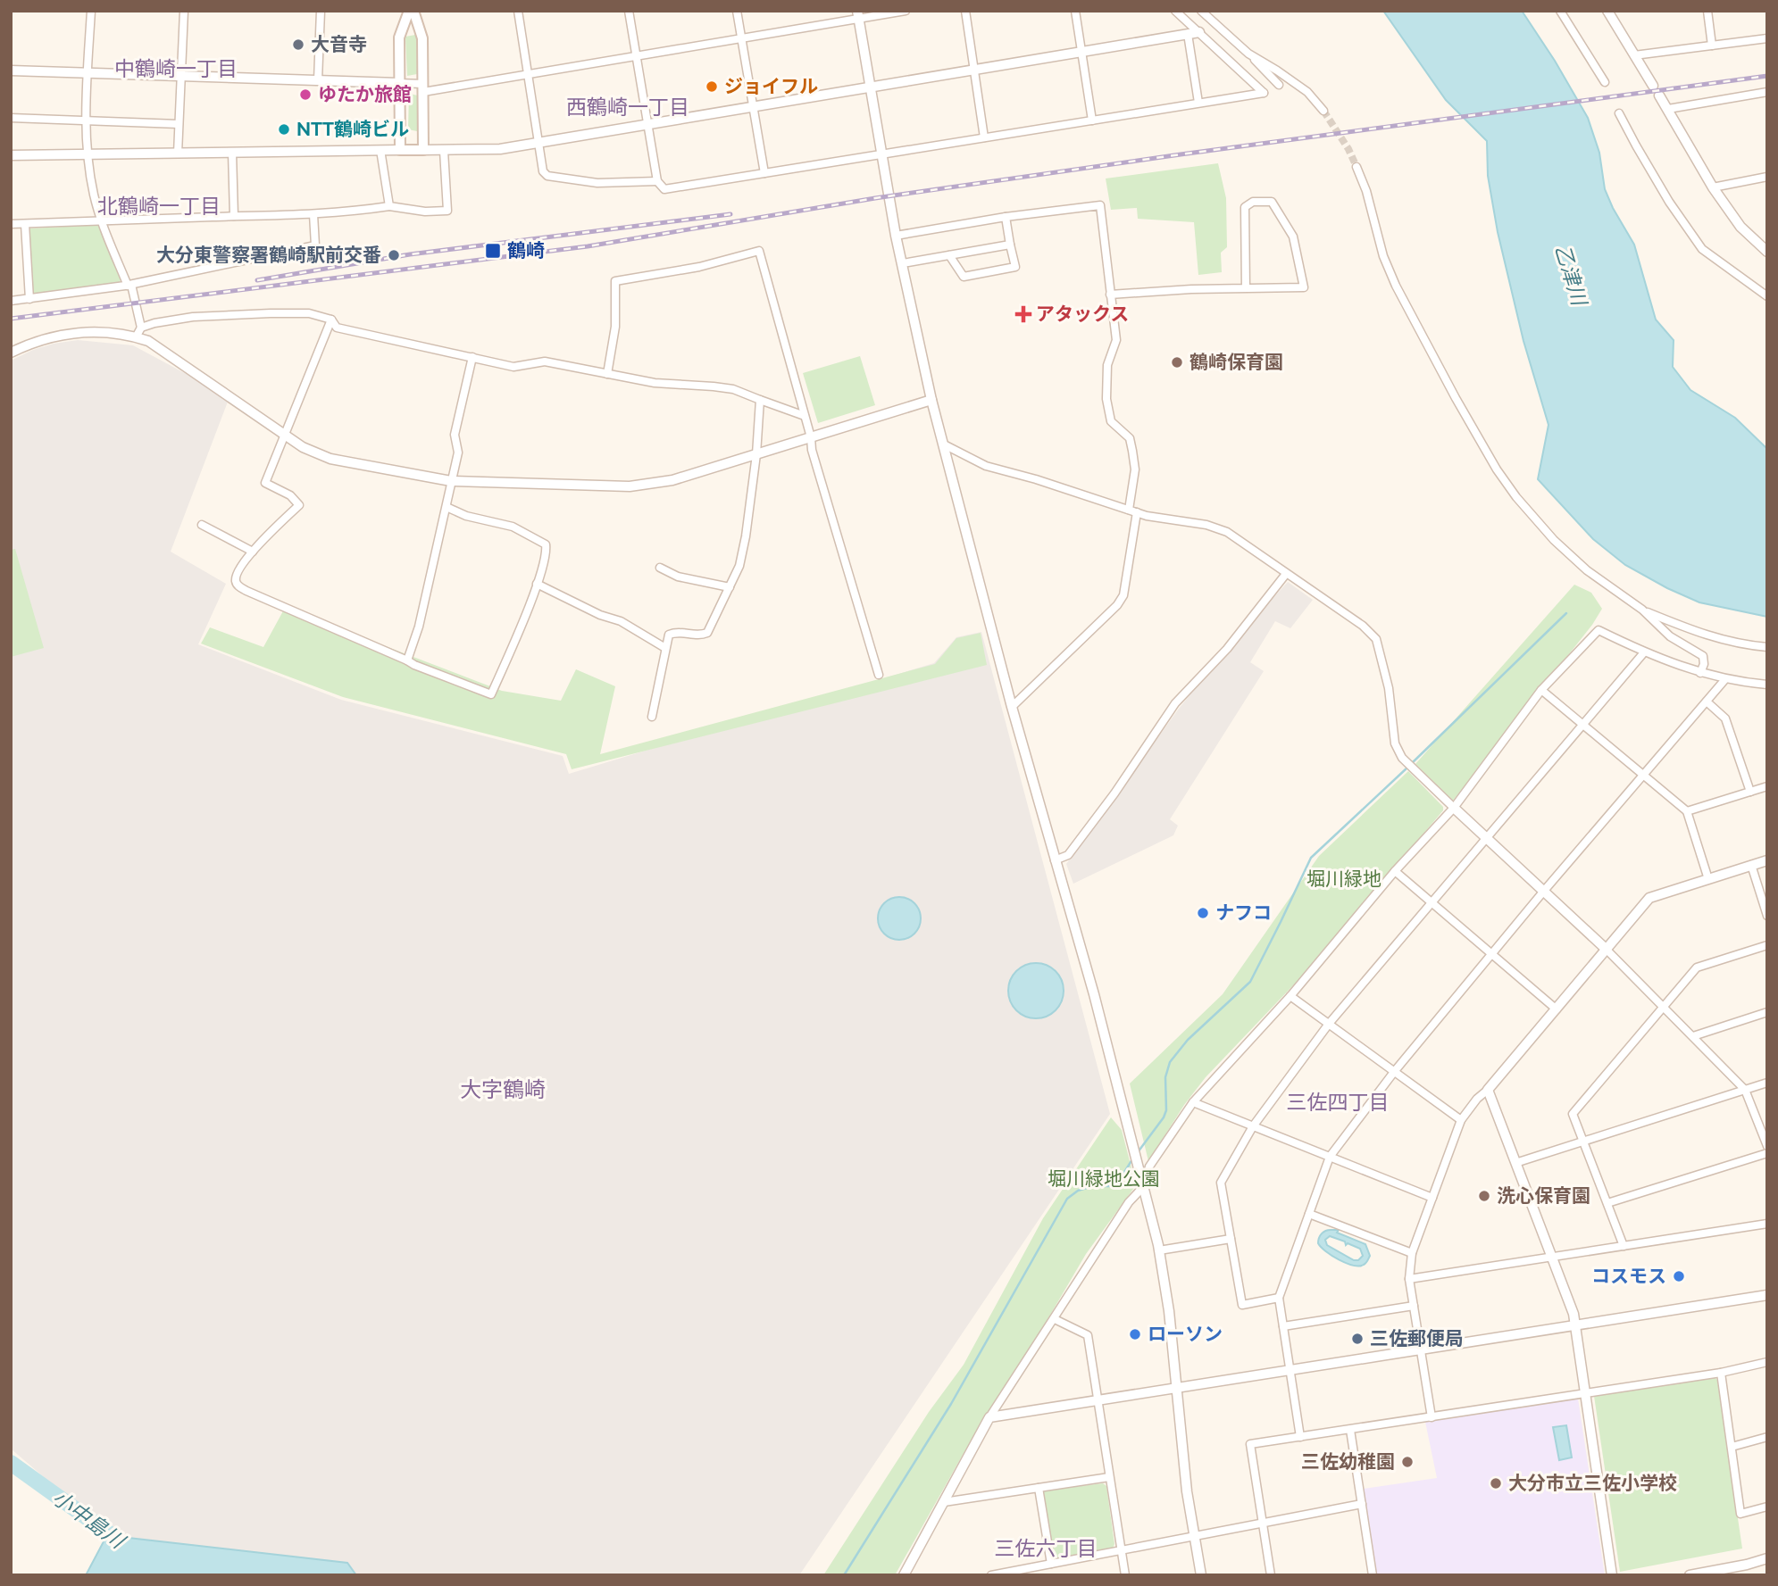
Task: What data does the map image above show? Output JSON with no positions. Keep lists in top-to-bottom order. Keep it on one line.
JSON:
{"districts":["中鶴崎一丁目","西鶴崎一丁目","北鶴崎一丁目","大字鶴崎","三佐四丁目","三佐六丁目"],"water":["乙津川","小中島川"],"parks":["堀川緑地","堀川緑地公園"],"places":{"other":["大音寺","ジョイフル","ゆたか旅館","NTT鶴崎ビル","大分東警察署鶴崎駅前交番","鶴崎保育園","ナフコ","洗心保育園","コスモス","ローソン","三佐郵便局","三佐幼稚園","大分市立三佐小学校"],"transit":["鶴崎"],"health":["アタックス"]}}
